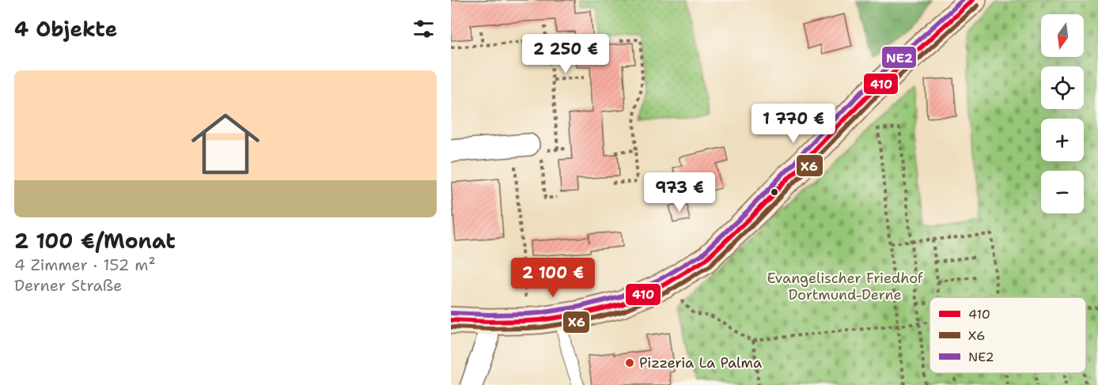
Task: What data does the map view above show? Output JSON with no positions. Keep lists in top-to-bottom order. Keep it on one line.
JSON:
{"parks":["Evangelischer Friedhof Dortmund-Derne"],"places":["Pizzeria La Palma"],"lines":["transit line 410","transit line NE2","transit line X6"],"legend":["410","X6","NE2"],"north":"bottom","page":{"heading":"4 Objekte","map_buttons":["+","−"],"price":["2 250 €","1 770 €","973 €","2 100 €"],"list":[{"name":"2 100 €/Monat","note":"4 Zimmer · 152 m² · Derner Straße"}]}}
